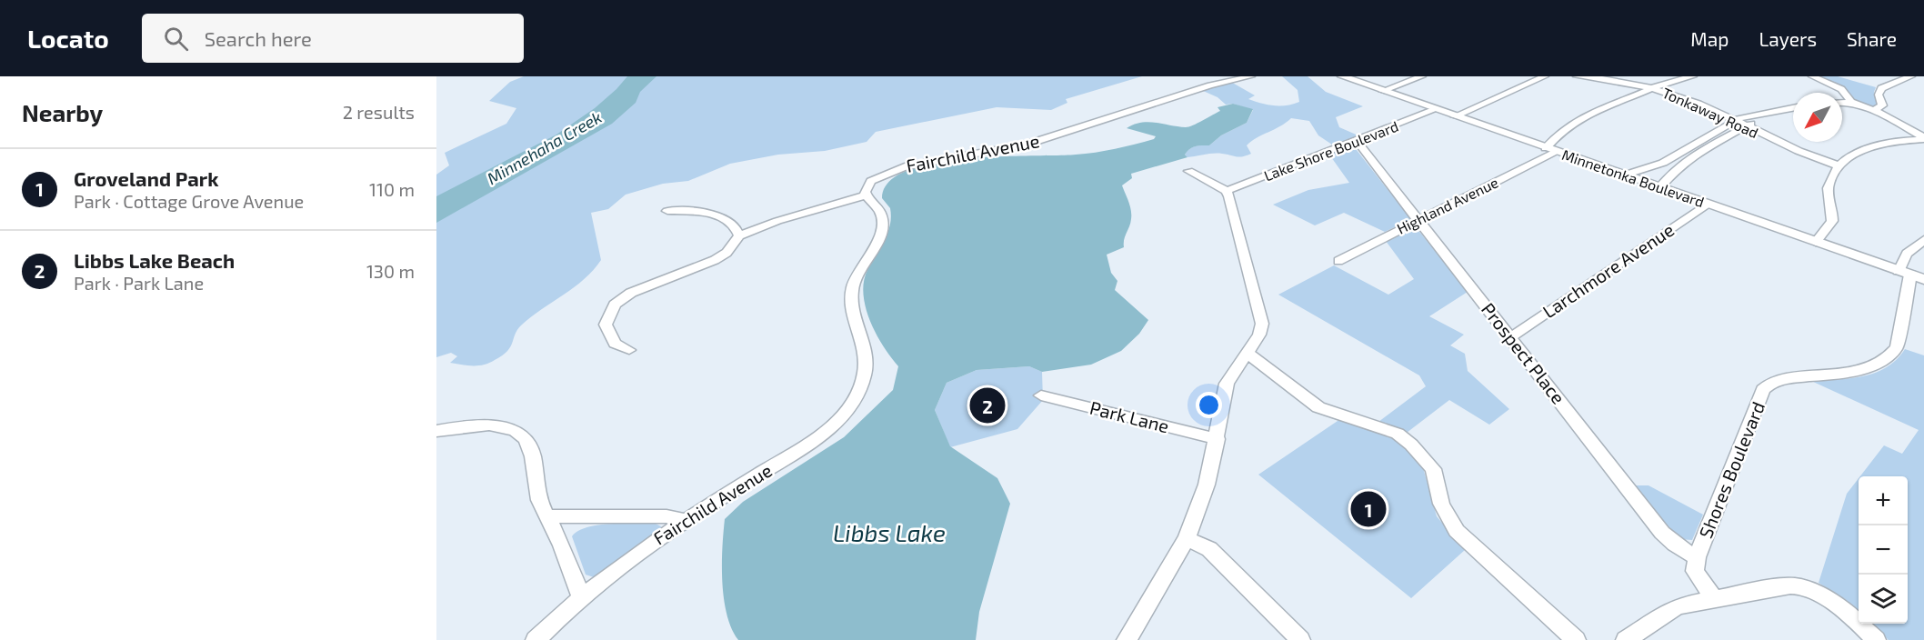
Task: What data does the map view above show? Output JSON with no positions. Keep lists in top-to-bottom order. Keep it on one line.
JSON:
{"streets":{"main road":["Minnetonka Boulevard"],"street":["Tonkaway Road","Lake Shore Boulevard","Fairchild Avenue","Highland Avenue","Larchmore Avenue","Prospect Place","Park Lane","Shores Boulevard"]},"crossings":[["Tonkaway Road","Highland Avenue"],["Lake Shore Boulevard","Minnetonka Boulevard"],["Lake Shore Boulevard","Prospect Place"],["Minnetonka Boulevard","Highland Avenue"],["Minnetonka Boulevard","Larchmore Avenue"],["Minnetonka Boulevard","Shores Boulevard"],["Highland Avenue","Prospect Place"],["Larchmore Avenue","Prospect Place"],["Prospect Place","Shores Boulevard"]],"water":["Minnehaha Creek","Libbs Lake"],"north":"bottom left","page":{"header":"Locato","search":"Search here","nav":["Map","Layers","Share"],"heading":["Nearby","2 results"],"list":[{"mark":"1","name":"Groveland Park","note":"Park · Cottage Grove Avenue","value":"110 m"},{"mark":"2","name":"Libbs Lake Beach","note":"Park · Park Lane","value":"130 m"}],"pins":["2","1"],"map_buttons":["+","−"]}}
